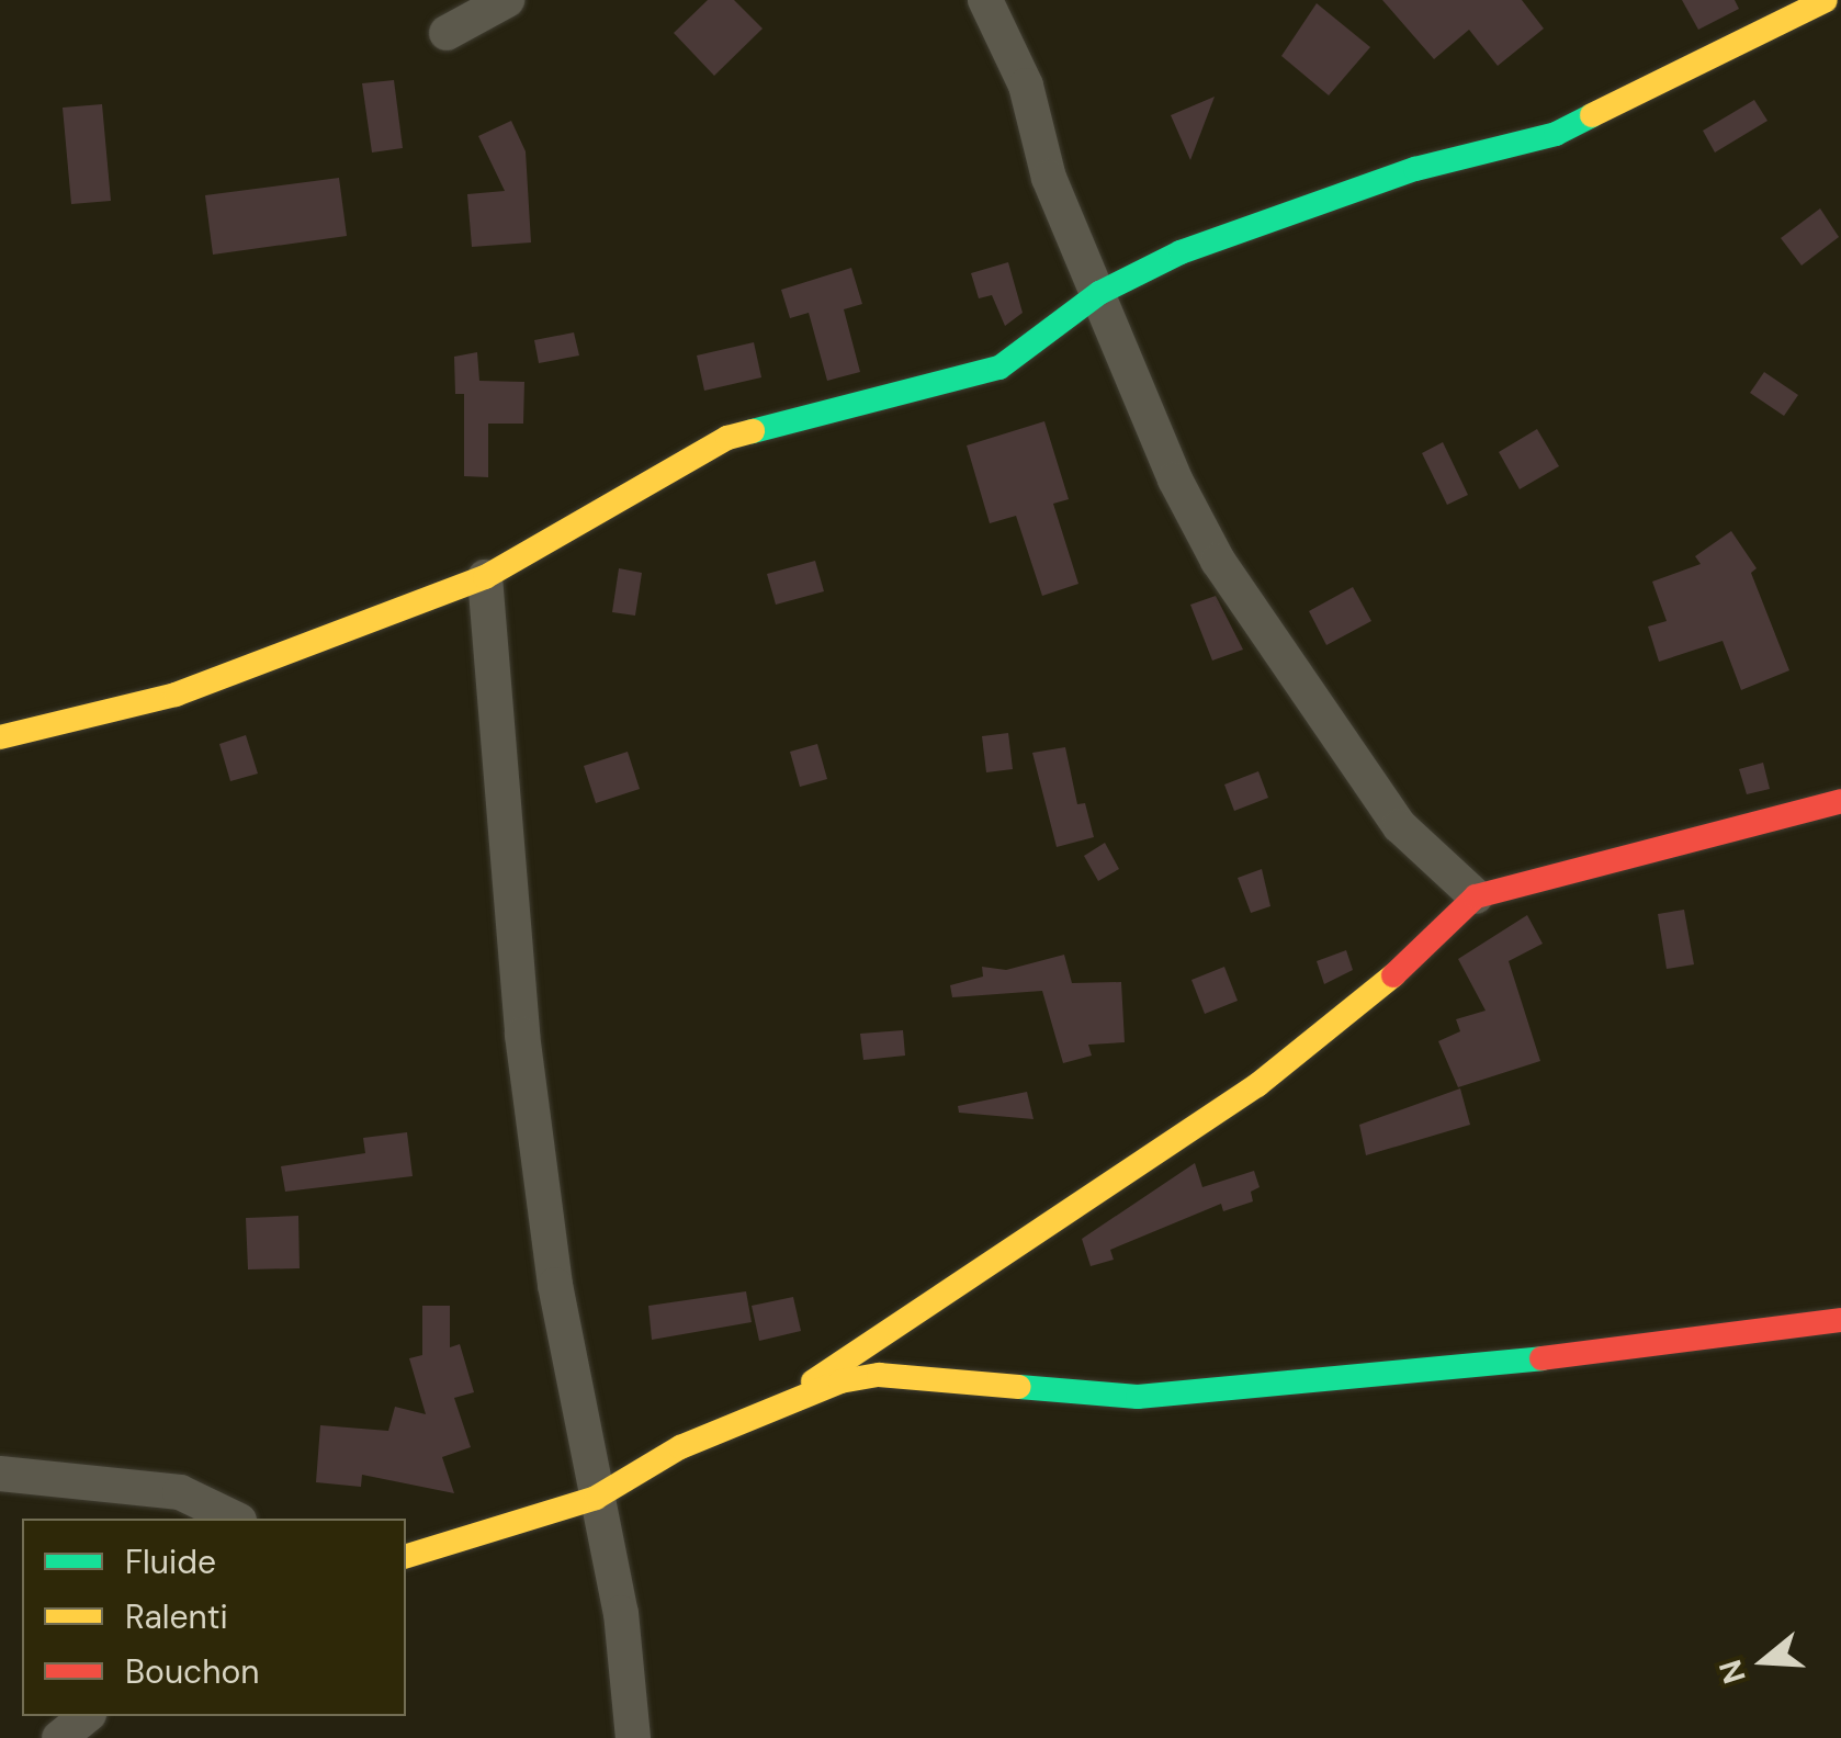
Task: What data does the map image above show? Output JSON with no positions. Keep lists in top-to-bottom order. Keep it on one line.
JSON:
{"legend":["Fluide","Ralenti","Bouchon"],"north":"left"}
